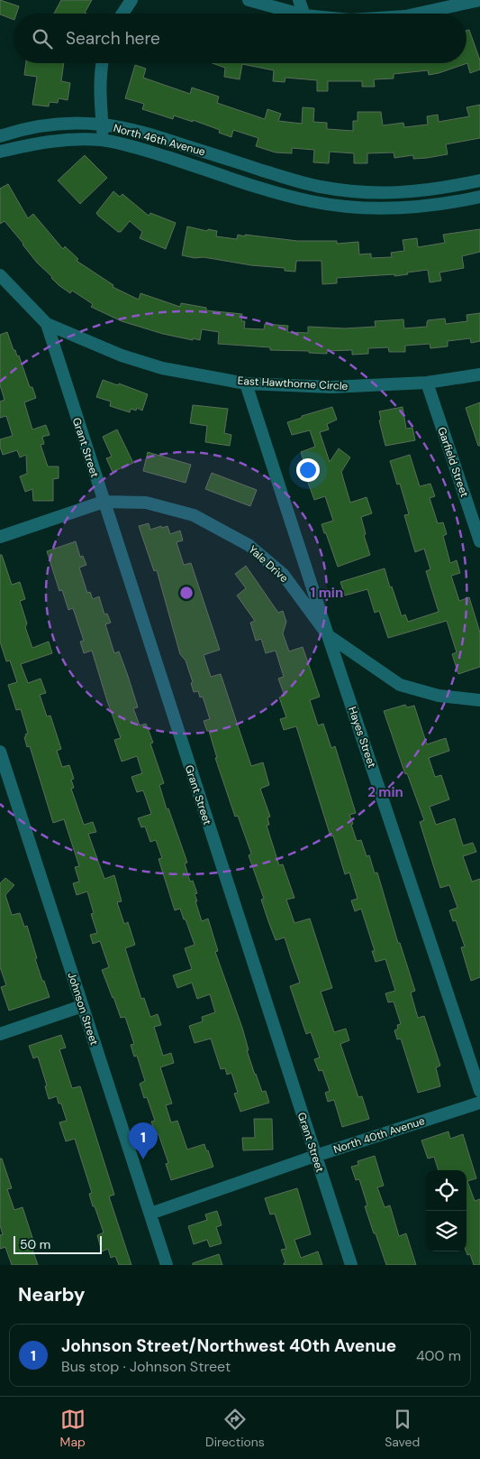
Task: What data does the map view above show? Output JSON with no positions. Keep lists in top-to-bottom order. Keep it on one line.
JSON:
{"streets":{"street":["North 46th Avenue","East Hawthorne Circle","Grant Street","Garfield Street","Yale Drive","Hayes Street","Johnson Street","North 40th Avenue"]},"crossings":[["East Hawthorne Circle","Grant Street"],["East Hawthorne Circle","Garfield Street"],["East Hawthorne Circle","Hayes Street"],["Grant Street","Yale Drive"],["Grant Street","North 40th Avenue"],["Yale Drive","Hayes Street"],["Johnson Street","North 40th Avenue"]],"scale_bar":"50 m","page":{"search":"Search here","pins":"1","scale":"50 m","heading":"Nearby","list":[{"mark":"1","name":"Johnson Street/Northwest 40th Avenue","note":"Bus stop · Johnson Street","value":"400 m"}],"nav":["Map","Directions","Saved"]},"rings":["1 min","2 min"]}
